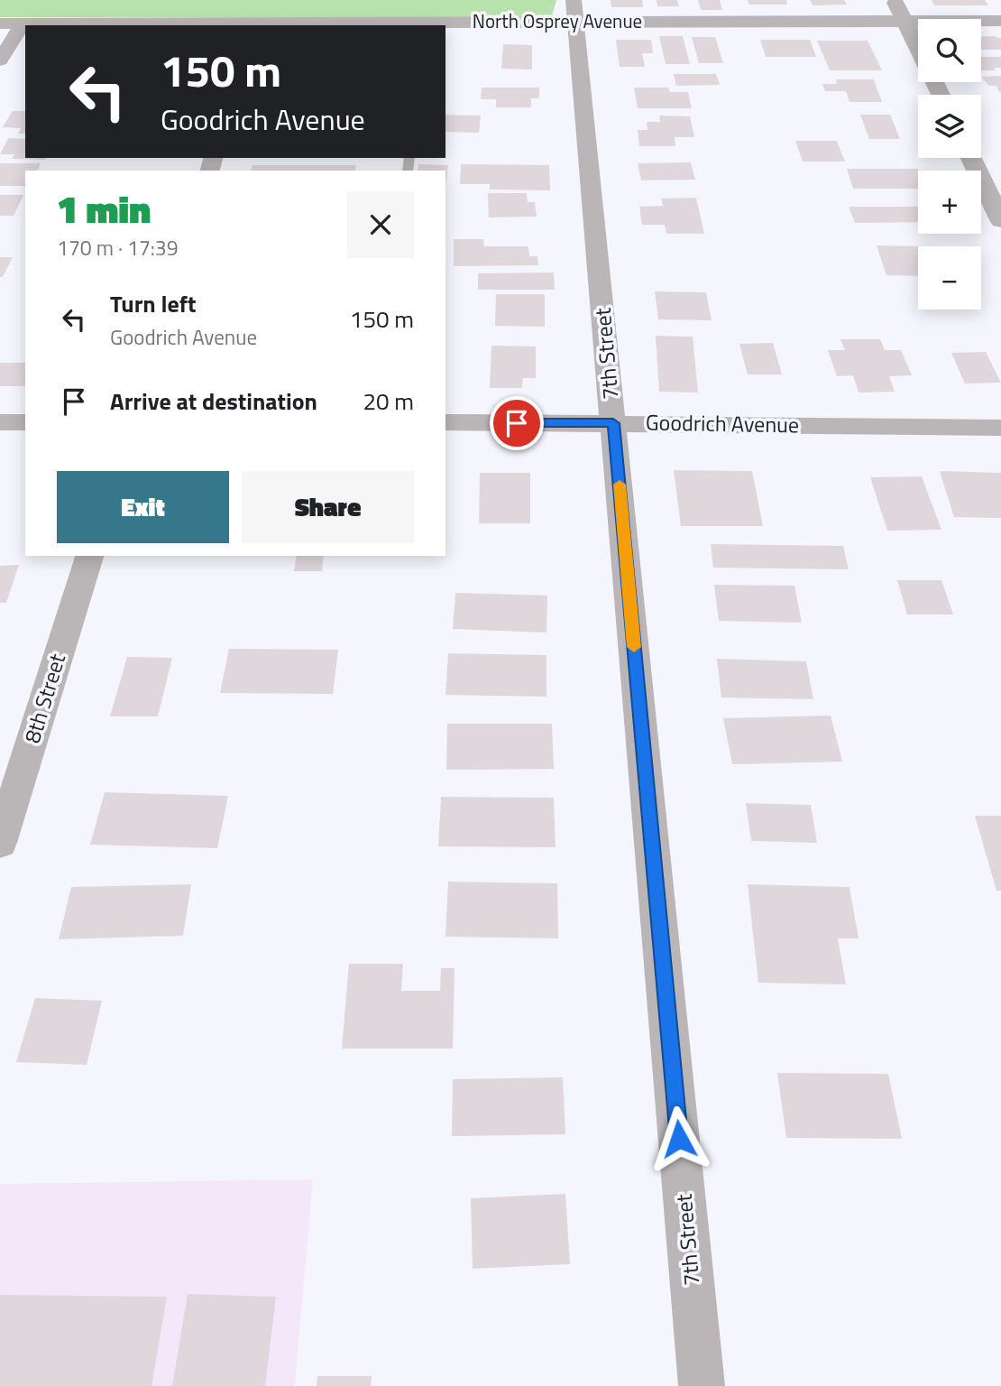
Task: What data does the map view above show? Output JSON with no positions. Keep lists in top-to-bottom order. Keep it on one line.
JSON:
{"streets":{"street":["North Osprey Avenue","7th Street","Goodrich Avenue","8th Street"]},"crossings":[["North Osprey Avenue","7th Street"],["7th Street","Goodrich Avenue"]],"page":{"map_buttons":["+","−"],"turn":["150 m","Goodrich Avenue"],"heading":["1 min","170 m · 17:39"],"list":[{"name":"Turn left","note":"Goodrich Avenue","value":"150 m"},{"name":"Arrive at destination","value":"20 m"}],"buttons":["Exit","Share"]}}
